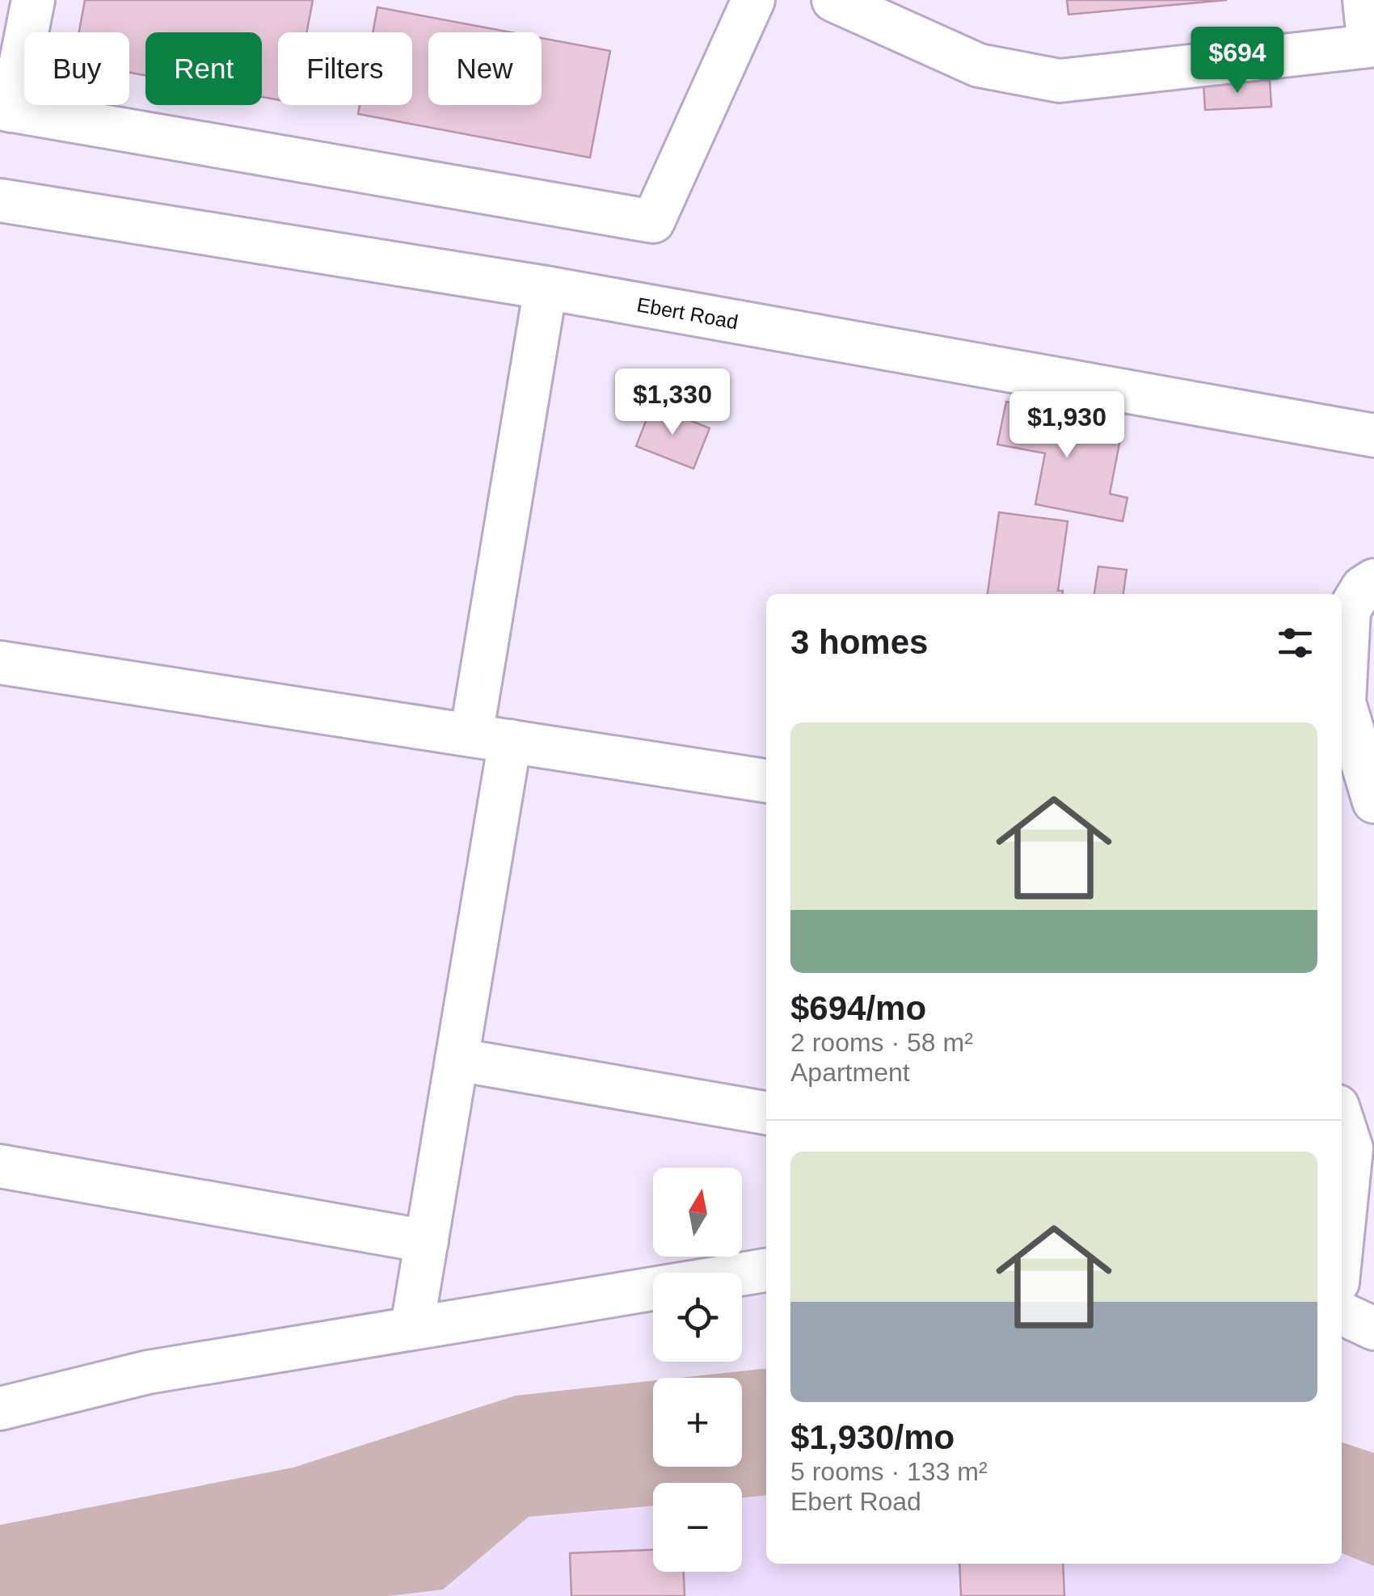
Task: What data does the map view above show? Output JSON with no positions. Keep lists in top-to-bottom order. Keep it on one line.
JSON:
{"streets":{"street":["Ebert Road"]},"north":"top","page":{"price":["$694","$1,330","$1,930"],"chip":["Buy","Rent","Filters","New"],"heading":"3 homes","list":[{"name":"$694/mo","note":"2 rooms · 58 m² · Apartment"},{"name":"$1,930/mo","note":"5 rooms · 133 m² · Ebert Road"}],"map_buttons":["+","−"]}}
